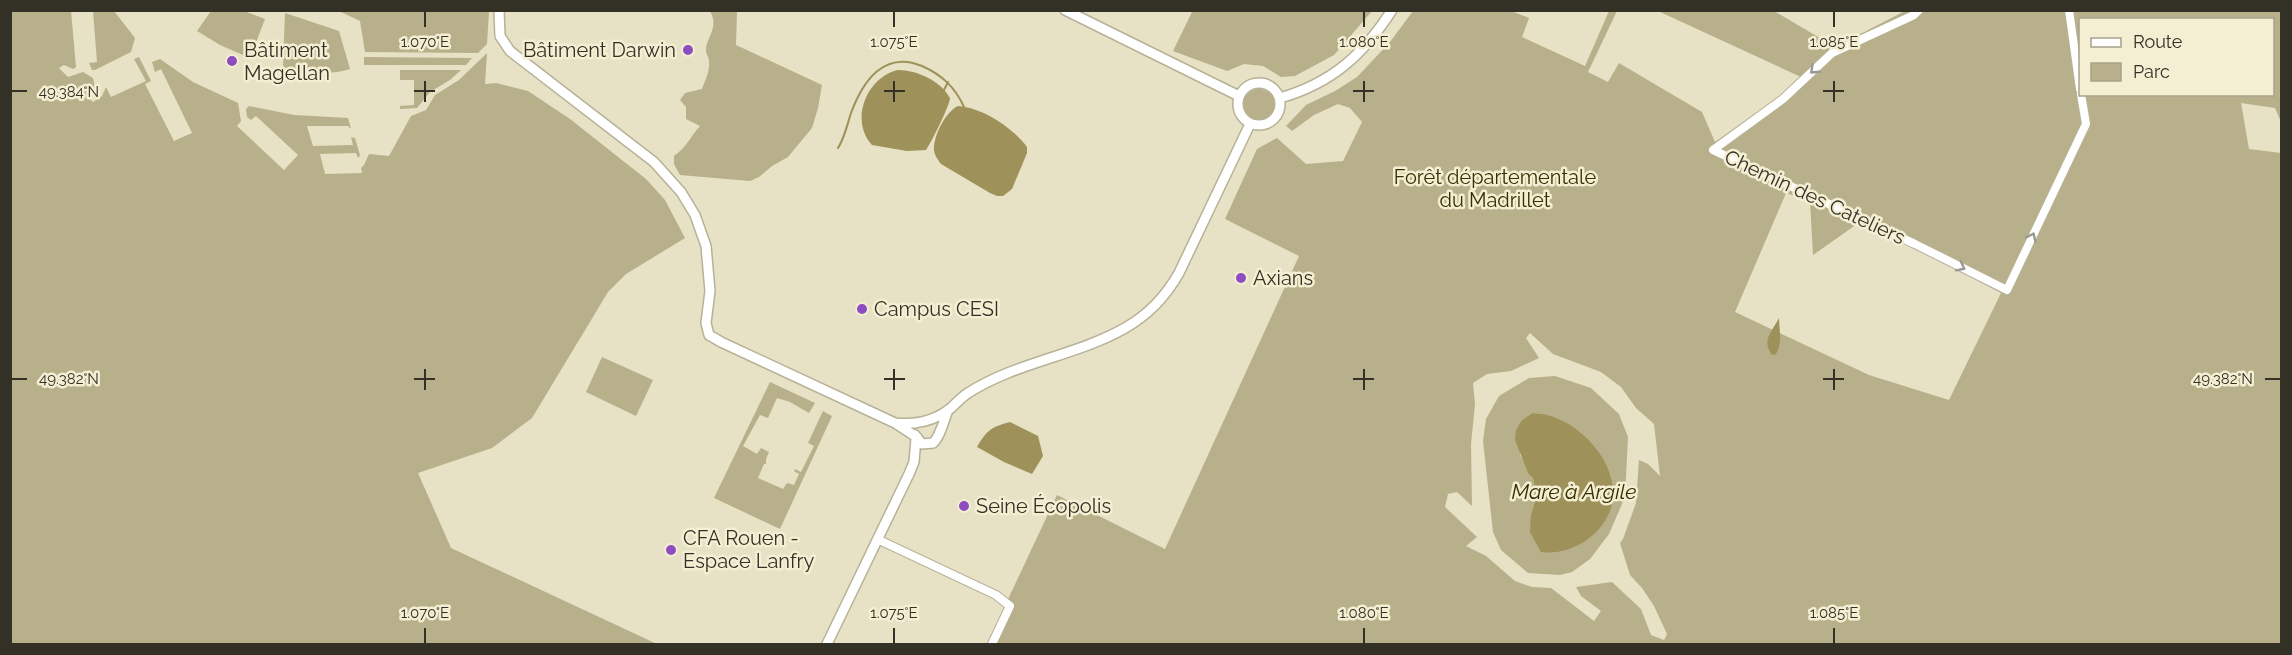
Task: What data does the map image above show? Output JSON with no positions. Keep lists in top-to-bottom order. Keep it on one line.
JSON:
{"streets":{"street":["Chemin des Cateliers"]},"water":["Mare à Argile"],"parks":["Forêt départementale du Madrillet"],"places":["Bâtiment Darwin","Bâtiment Magellan","Axians","Campus CESI","Seine Écopolis","CFA Rouen - Espace Lanfry"],"legend":["Route","Parc"],"coordinates":["1.070°E","1.075°E","1.080°E","1.085°E","49.384°N","49.382°N"]}
